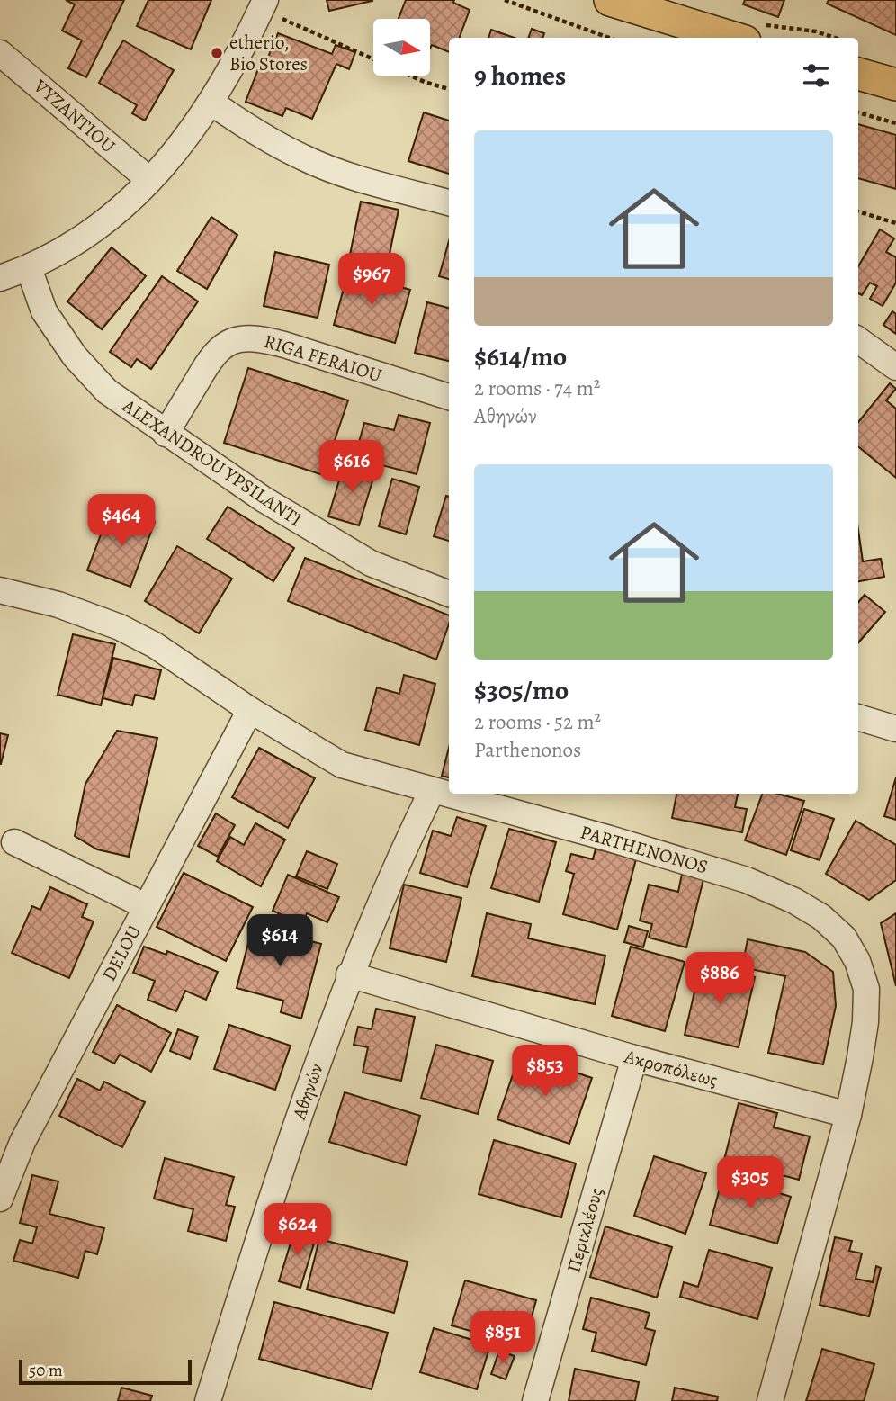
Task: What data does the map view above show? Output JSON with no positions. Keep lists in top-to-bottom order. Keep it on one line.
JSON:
{"streets":{"street":["VYZANTIOU","RIGA FERAIOU","ALEXANDROU YPSILANTI","PARTHENONOS","DELOU","Ακροπόλεως","Αθηνών","Περικλέους"]},"crossings":[["RIGA FERAIOU","ALEXANDROU YPSILANTI"],["PARTHENONOS","DELOU"],["PARTHENONOS","Ακροπόλεως"],["PARTHENONOS","Αθηνών"],["Ακροπόλεως","Αθηνών"],["Ακροπόλεως","Περικλέους"]],"places":["etherio, Bio Stores"],"scale_bar":"50 m","north":"right","page":{"heading":"9 homes","list":[{"name":"$614/mo","note":"2 rooms · 74 m² · Αθηνών"},{"name":"$305/mo","note":"2 rooms · 52 m² · Parthenonos"}],"price":["$967","$616","$464","$614","$886","$853","$305","$624","$851"],"scale":"50 m"}}
